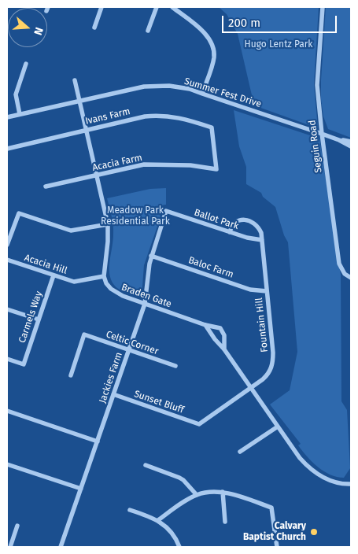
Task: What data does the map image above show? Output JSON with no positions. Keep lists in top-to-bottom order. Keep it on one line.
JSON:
{"streets":{"street":["Summer Fest Drive","Ivans Farm","Seguin Road","Acacia Farm","Ballot Park","Acacia Hill","Baloc Farm","Braden Gate","Carmels Way","Fountain Hill","Celtic Corner","Jackies Farm","Sunset Bluff"]},"crossings":[["Summer Fest Drive","Seguin Road"],["Ivans Farm","Acacia Farm"],["Ballot Park","Fountain Hill"],["Ballot Park","Jackies Farm"],["Acacia Hill","Braden Gate"],["Acacia Hill","Carmels Way"],["Baloc Farm","Fountain Hill"],["Baloc Farm","Jackies Farm"],["Braden Gate","Fountain Hill"],["Braden Gate","Jackies Farm"],["Fountain Hill","Sunset Bluff"],["Celtic Corner","Jackies Farm"],["Jackies Farm","Sunset Bluff"]],"parks":["Hugo Lentz Park","Meadow Park Residential Park"],"places":["Calvary Baptist Church"],"scale_bar":"200 m","north":"right"}
